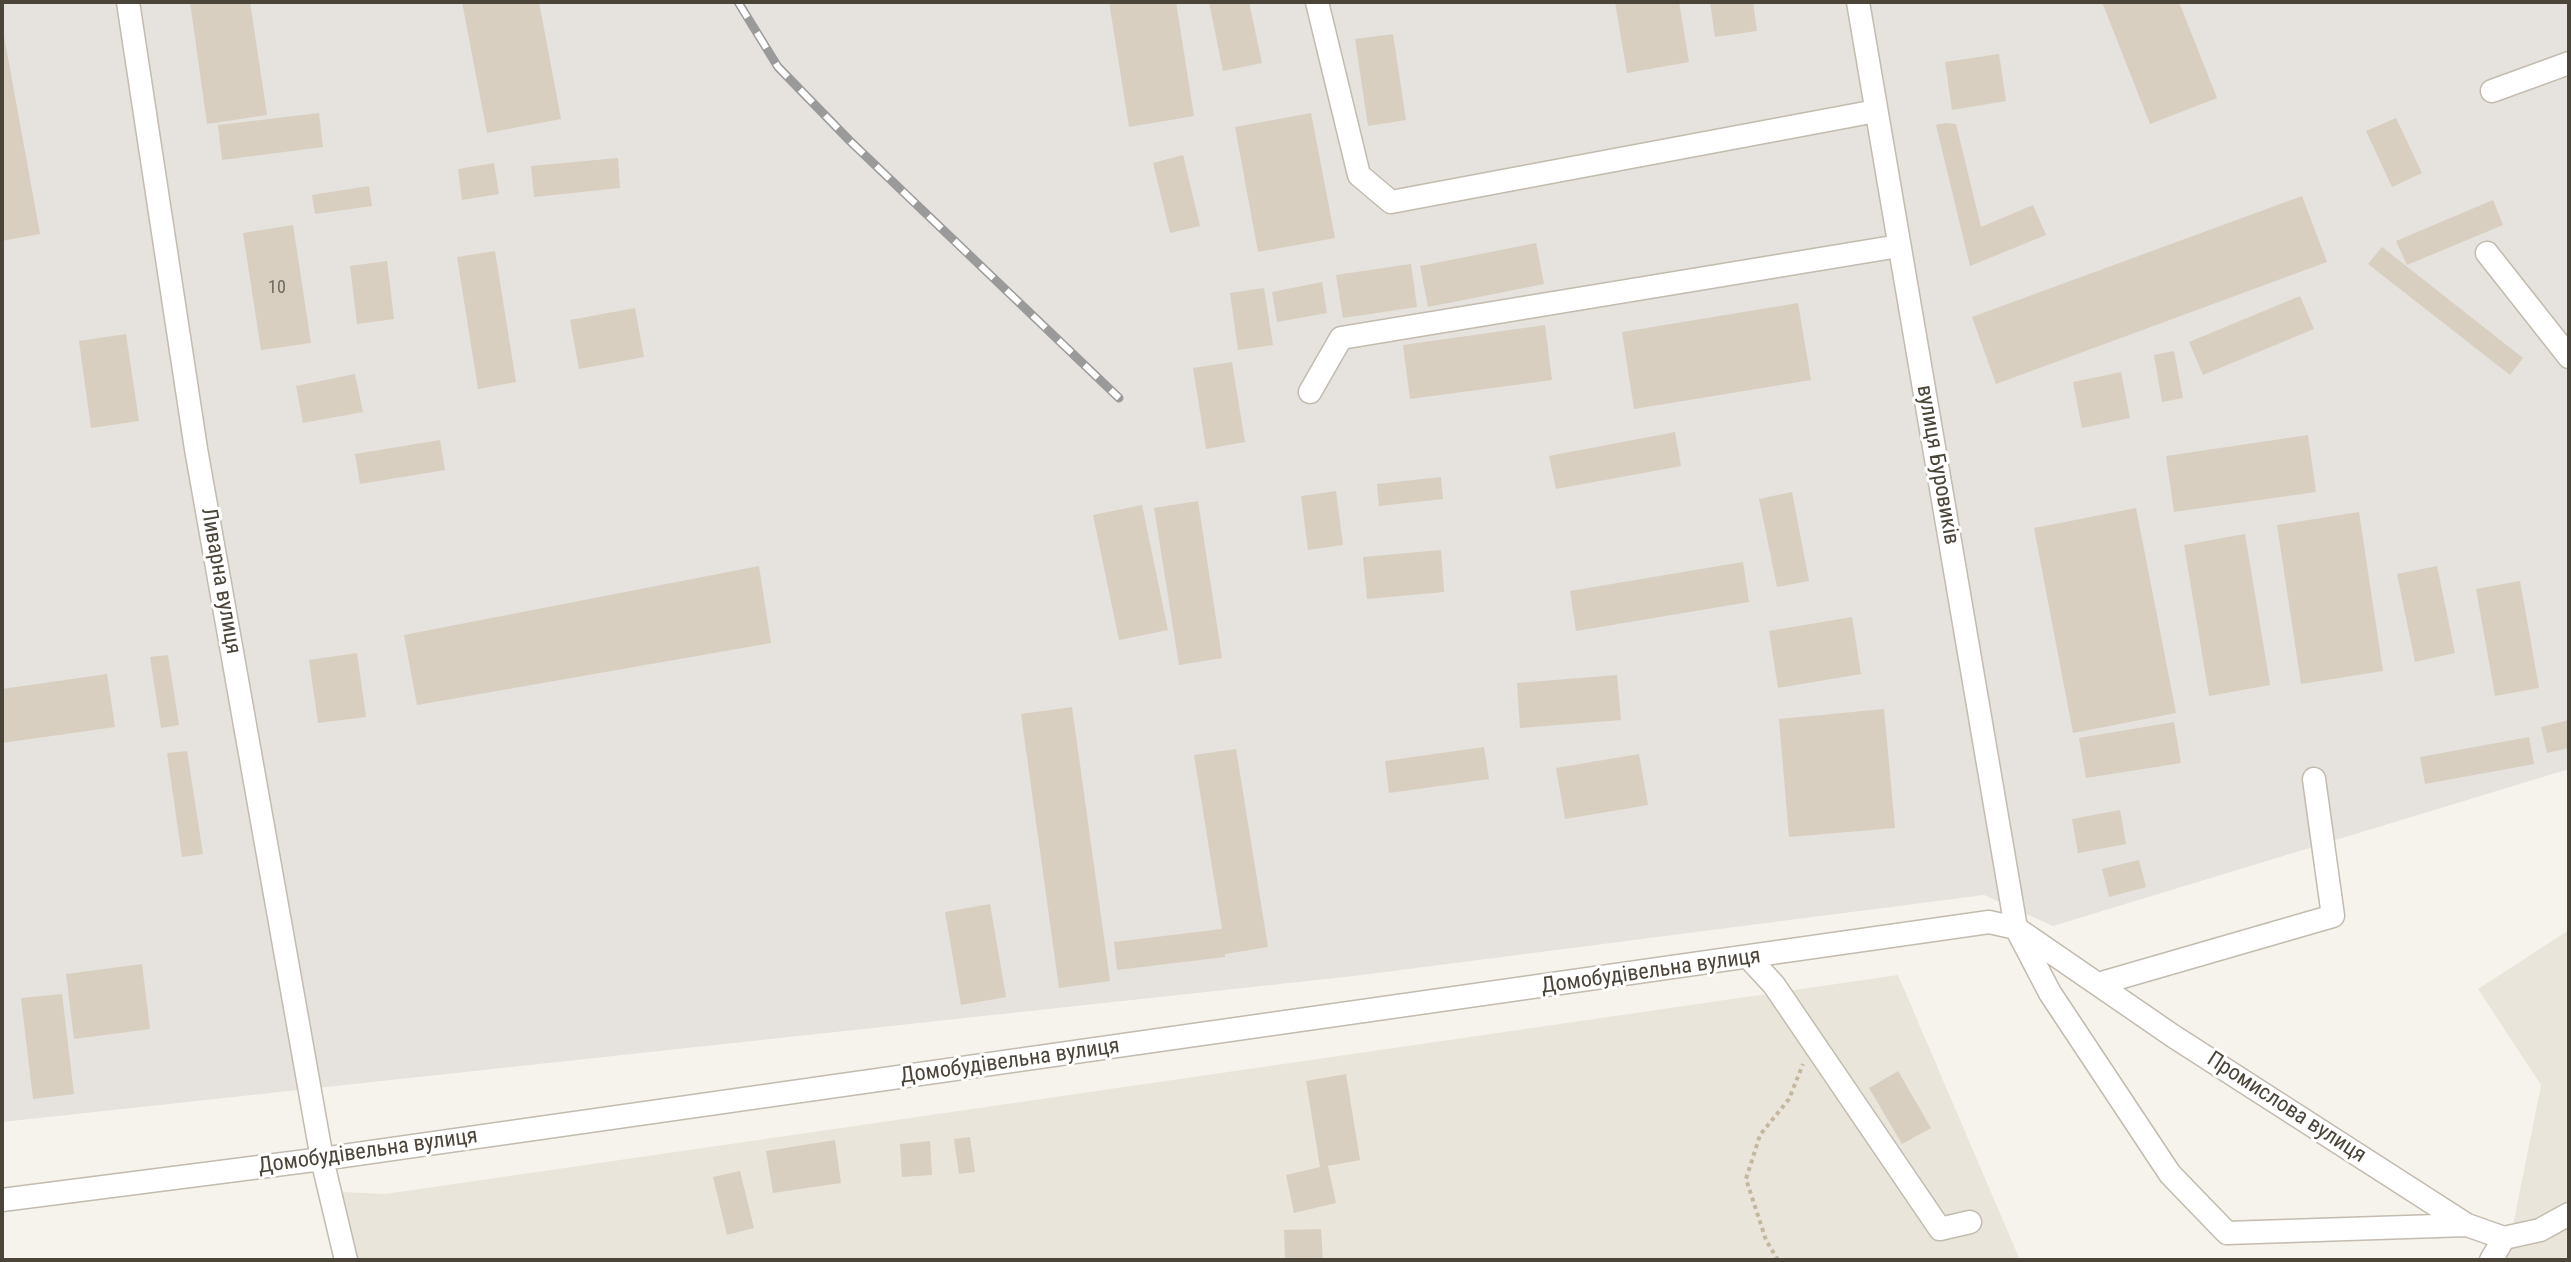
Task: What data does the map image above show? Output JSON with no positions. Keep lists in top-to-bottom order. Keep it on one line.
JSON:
{"streets":{"street":["вулиця Буровиків","Ливарна вулиця","Домобудівельна вулиця","Промислова вулиця"]},"crossings":[["вулиця Буровиків","Домобудівельна вулиця"],["вулиця Буровиків","Промислова вулиця"],["Ливарна вулиця","Домобудівельна вулиця"],["Домобудівельна вулиця","Промислова вулиця"]],"house_numbers":["10"]}
